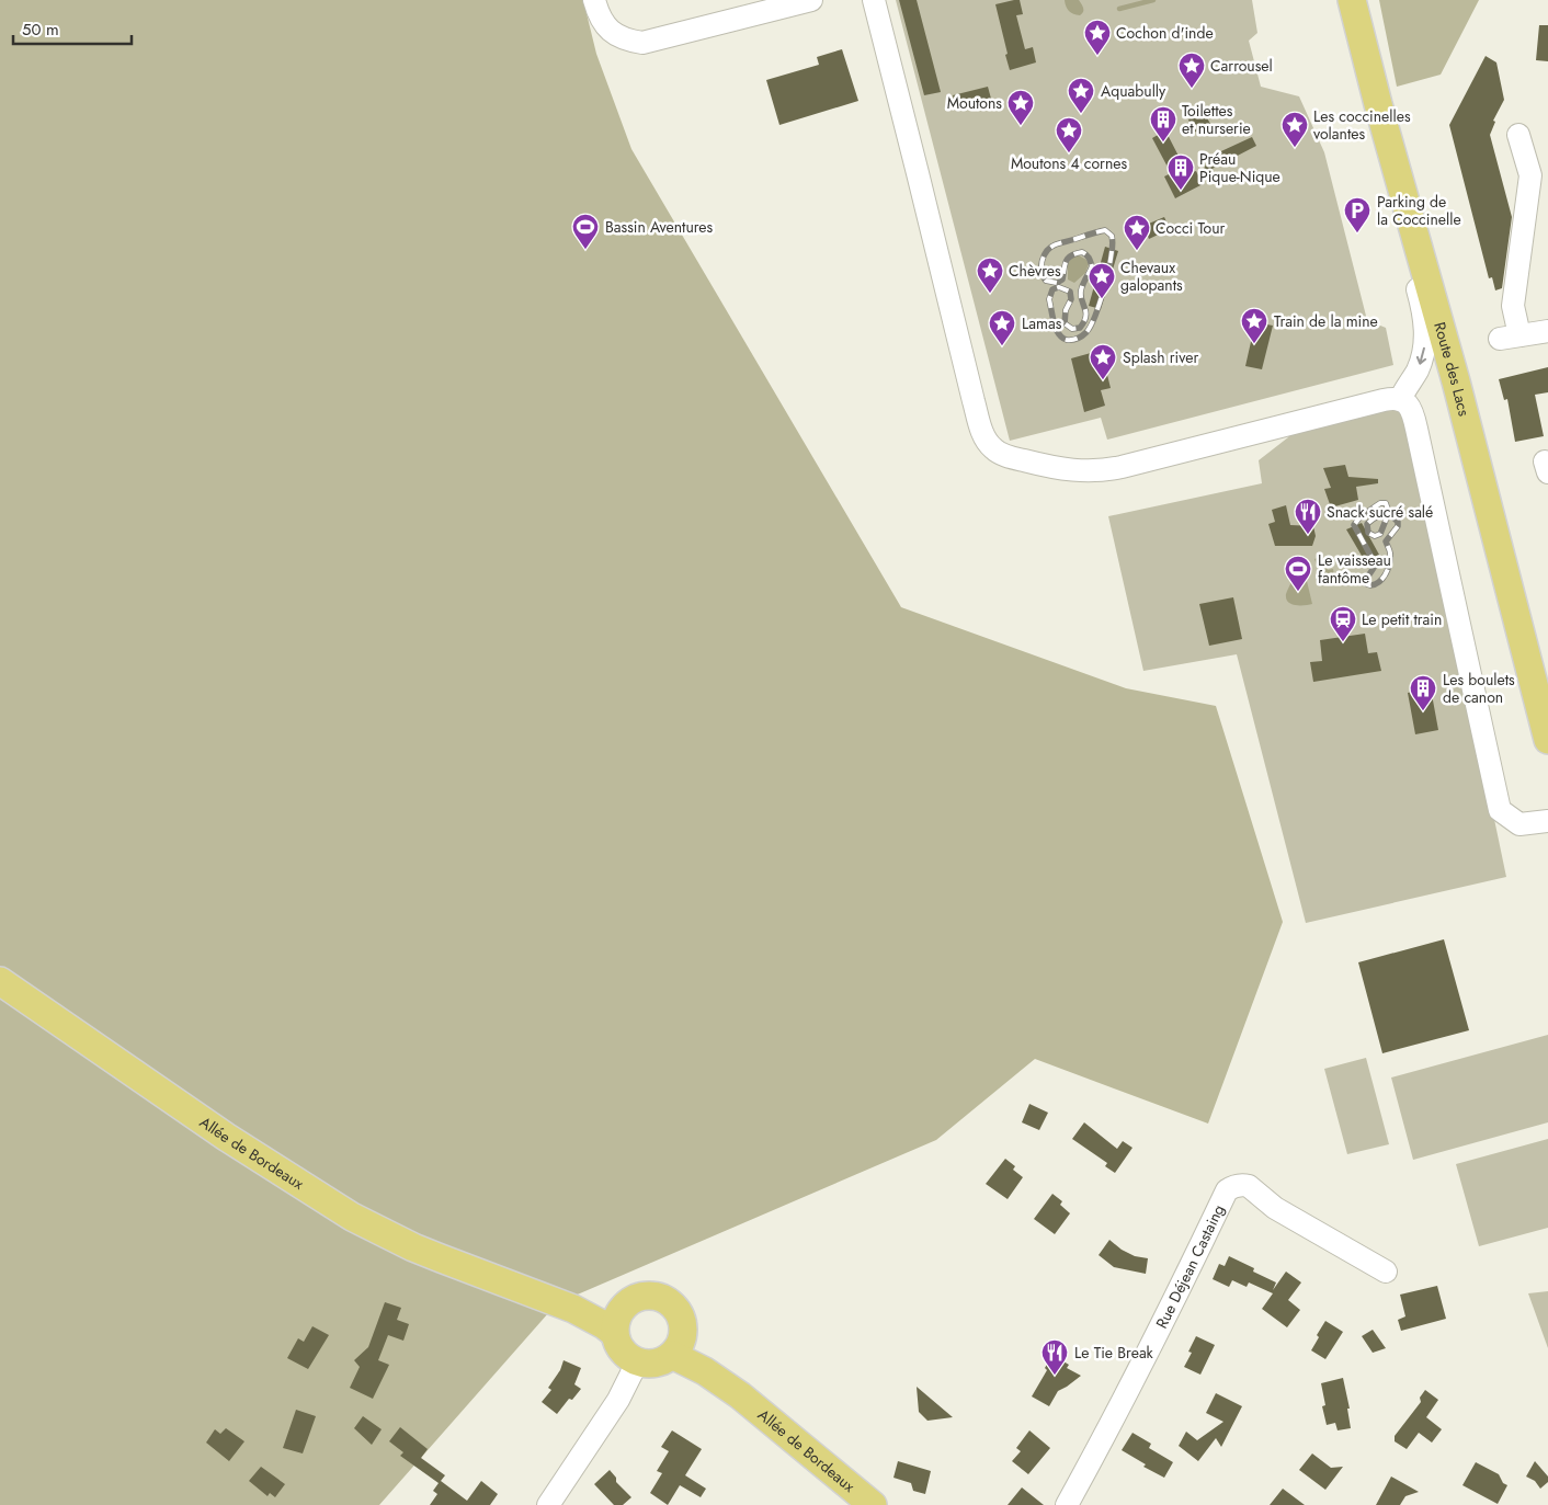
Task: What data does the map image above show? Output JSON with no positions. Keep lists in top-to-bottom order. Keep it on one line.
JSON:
{"streets":{"main road":["Route des Lacs","Allée de Bordeaux"],"street":["Rue Déjean Castaing"]},"places":{"place":["Cochon d'inde","Carrousel","Aquabully","Moutons","Les coccinelles volantes","Moutons 4 cornes","Cocci Tour","Chèvres","Chevaux galopants","Train de la mine","Lamas","Splash river"],"building":["Toilettes et nurserie","Préau Pique-Nique","Les boulets de canon"],"parking":["Parking de la Coccinelle"],"sports":["Bassin Aventures","Le vaisseau fantôme"],"restaurant":["Snack sucré salé","Le Tie Break"],"station":["Le petit train"]},"scale_bar":"50 m"}
